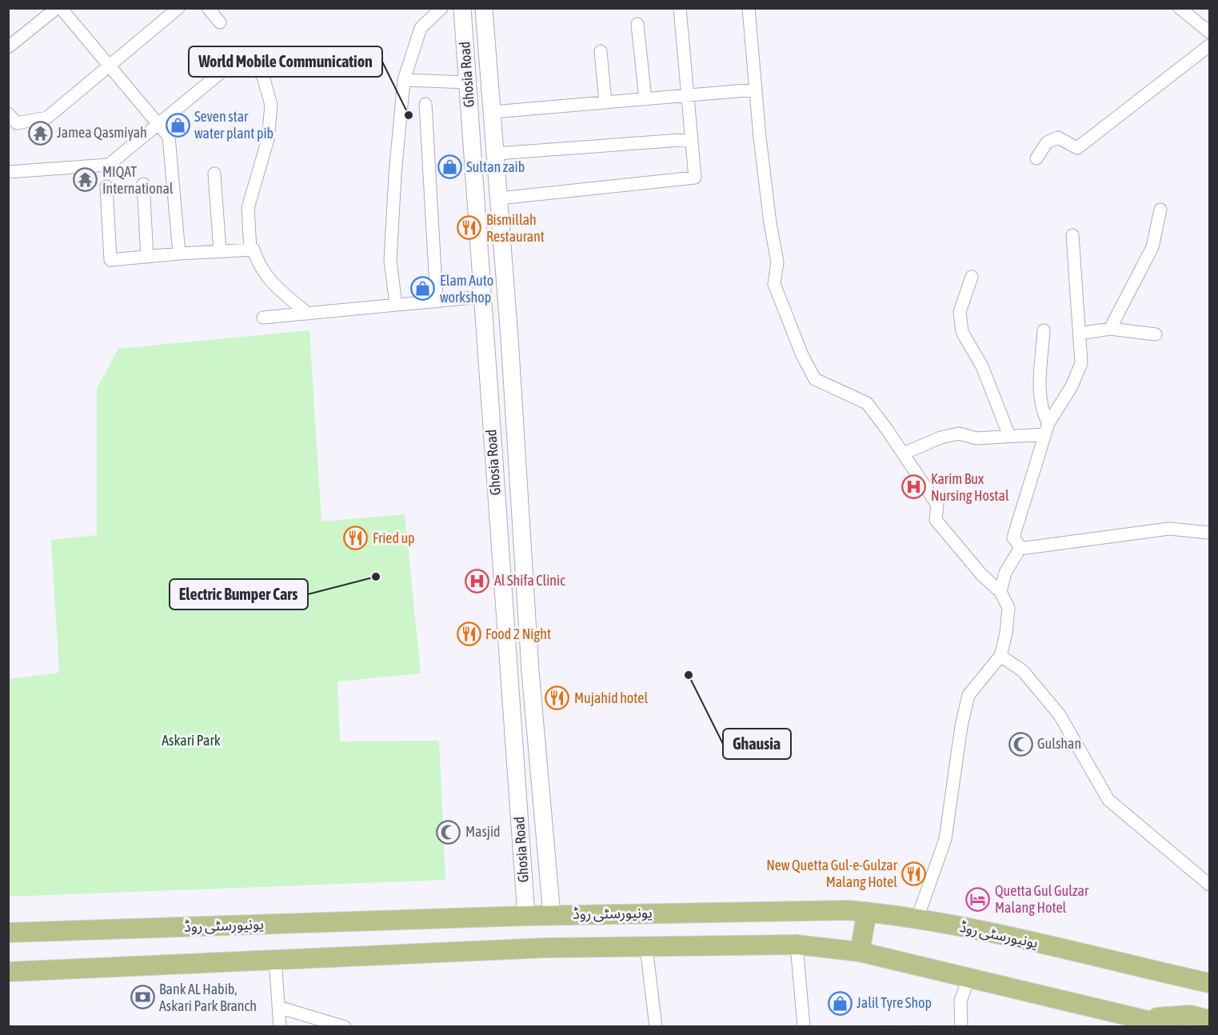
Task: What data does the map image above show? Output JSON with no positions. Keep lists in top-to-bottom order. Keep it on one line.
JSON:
{"streets":{"main road":["Ghosia Road","یونیورسٹی روڈ"]},"crossings":[["Ghosia Road","یونیورسٹی روڈ"]],"parks":["Askari Park"],"places":{"other":["World Mobile Communication","Electric Bumper Cars","Ghausia"],"shop":["Seven star water plant pib","Sultan zaib","Elam Auto workshop","Jalil Tyre Shop"],"temple":["Jamea Qasmiyah","MIQAT International"],"restaurant":["Bismillah Restaurant","Fried up","Food 2 Night","Mujahid hotel","New Quetta Gul-e-Gulzar Malang Hotel"],"hospital":["Karim Bux Nursing Hostal","Al Shifa Clinic"],"mosque":["Gulshan","Masjid"],"hotel":["Quetta Gul Gulzar Malang Hotel"],"bank":["Bank AL Habib, Askari Park Branch"]}}
